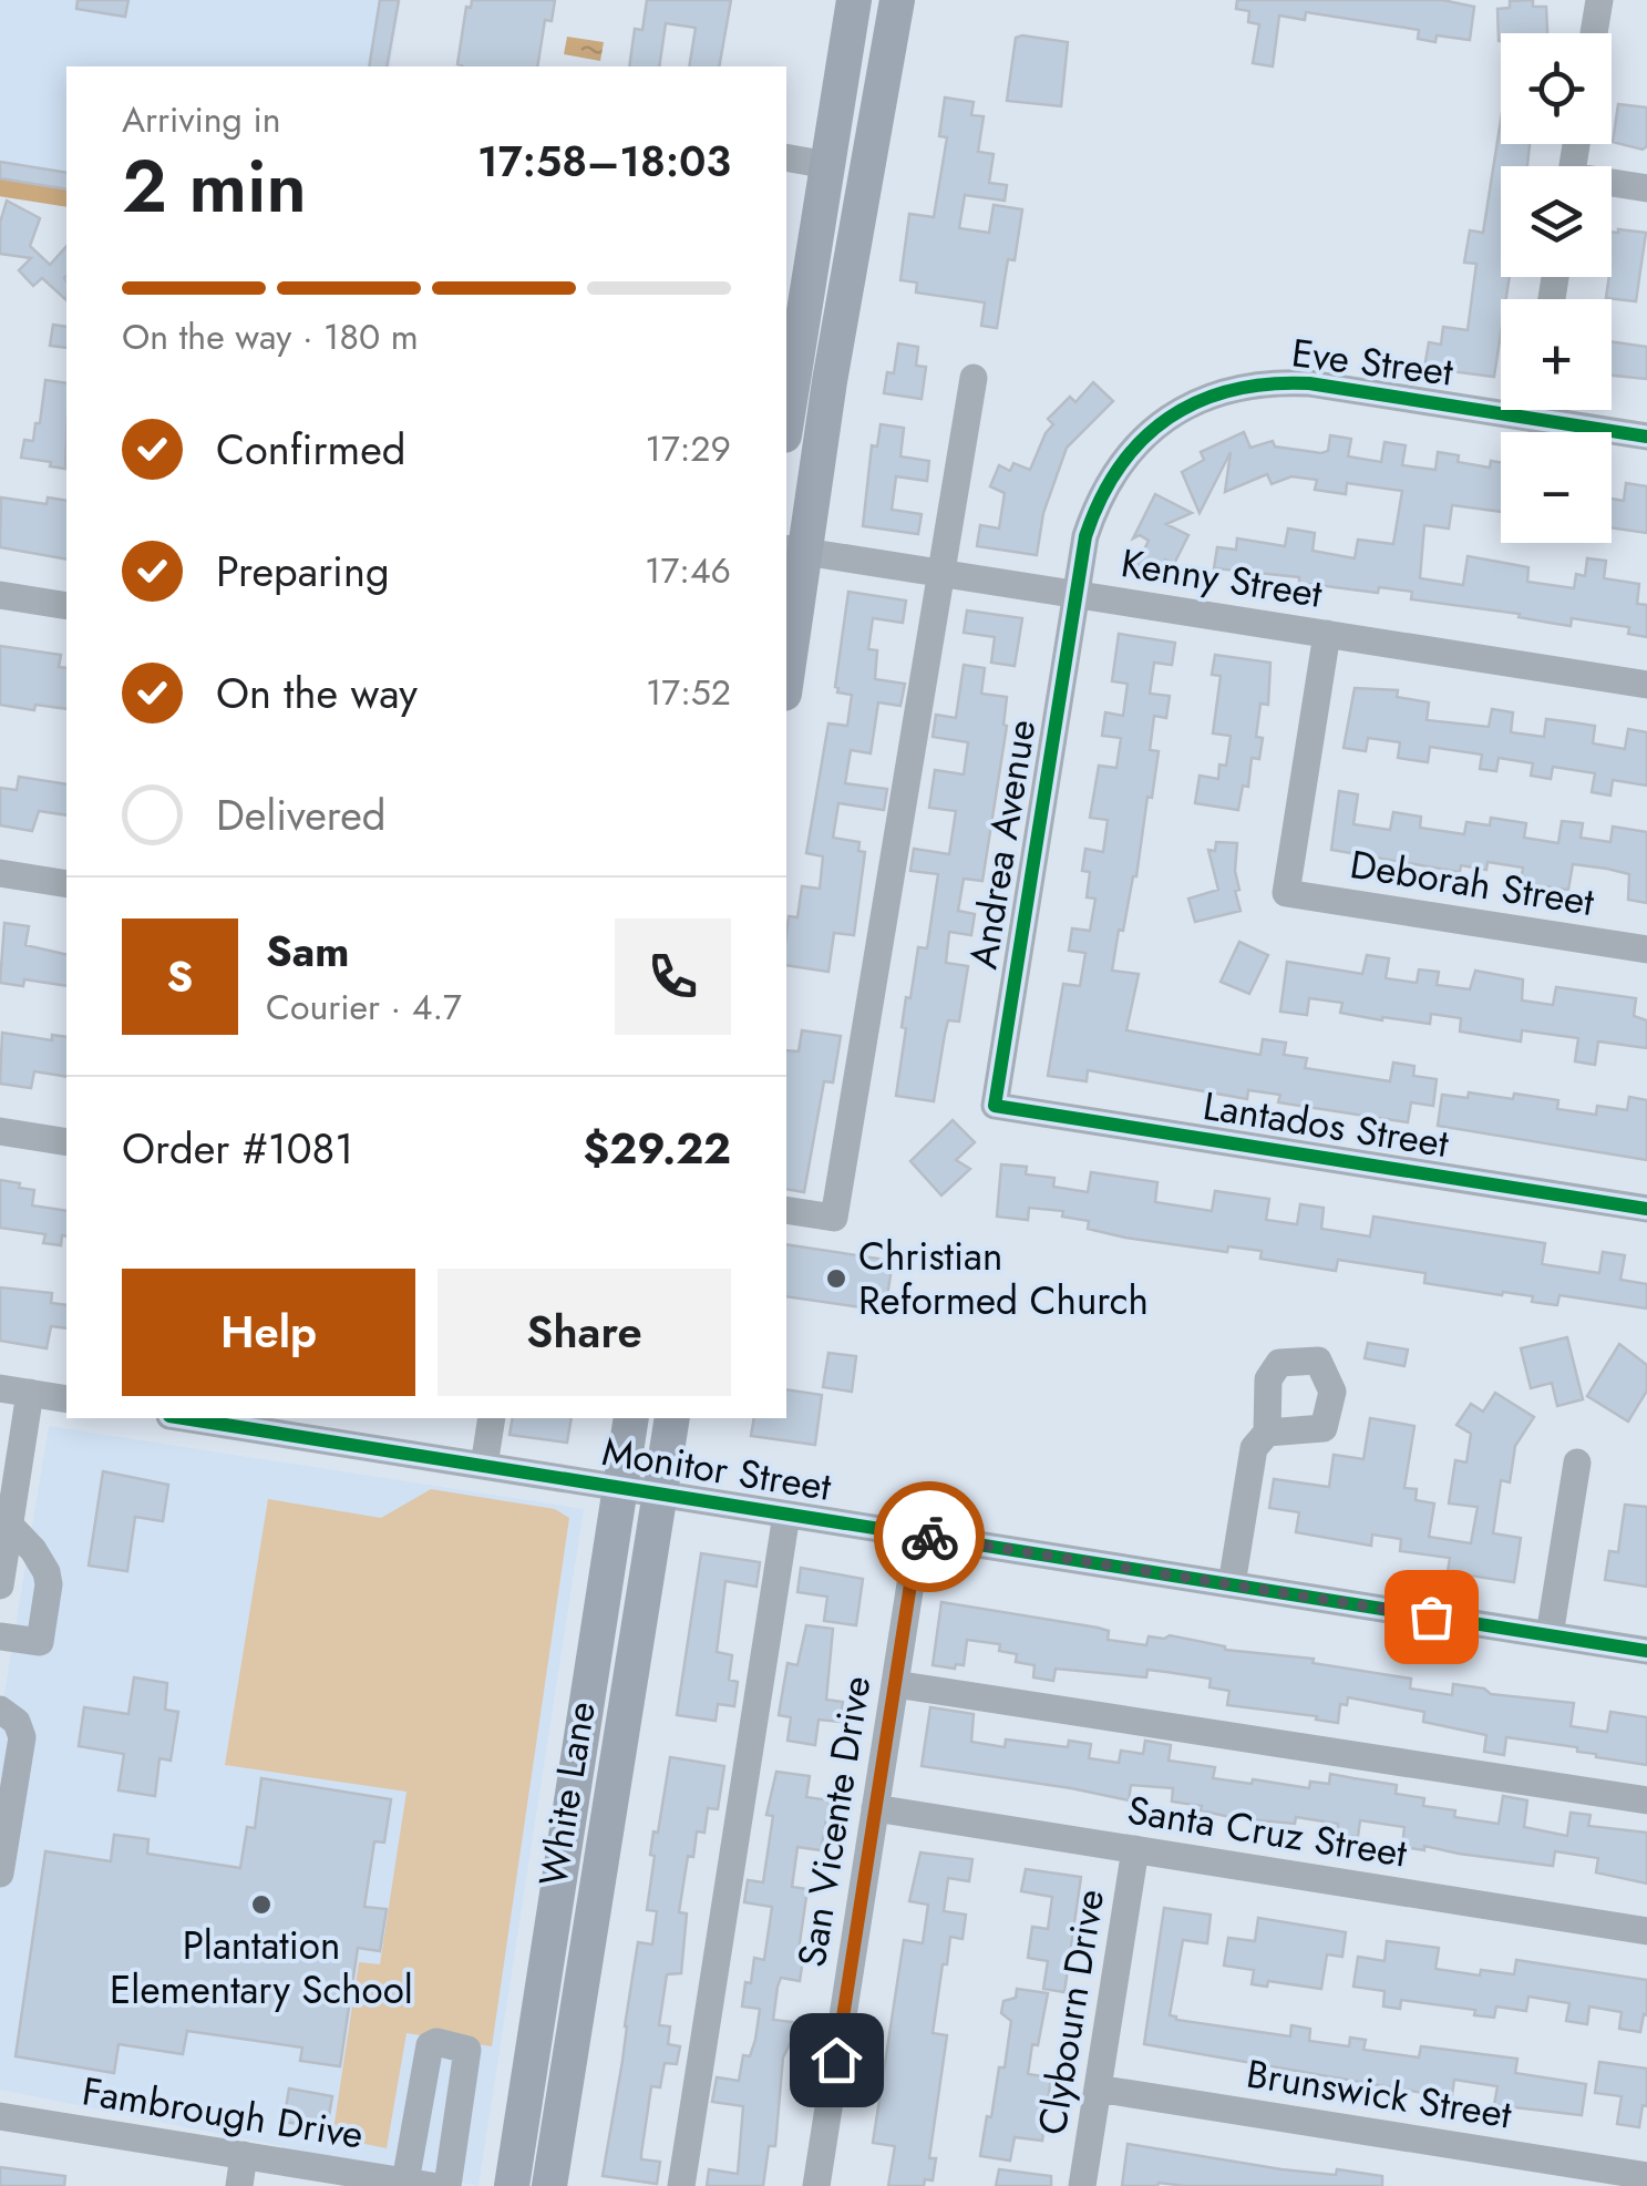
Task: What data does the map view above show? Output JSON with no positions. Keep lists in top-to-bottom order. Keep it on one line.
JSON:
{"streets":{"main road":["White Lane"],"street":["Eve Street","Kenny Street","Andrea Avenue","Deborah Street","Lantados Street","Monitor Street","San Vicente Drive","Santa Cruz Street","Clybourn Drive","Brunswick Street","Fambrough Drive"]},"crossings":[["Eve Street","Kenny Street"],["Eve Street","Andrea Avenue"],["Kenny Street","Andrea Avenue"],["Kenny Street","Deborah Street"],["Andrea Avenue","Lantados Street"],["Monitor Street","White Lane"],["Monitor Street","San Vicente Drive"],["San Vicente Drive","Santa Cruz Street"],["Santa Cruz Street","Clybourn Drive"],["Clybourn Drive","Brunswick Street"]],"places":["Christian Reformed Church","Plantation Elementary School"],"page":{"map_buttons":["+","−"],"heading":["2 min","Arriving in","17:58–18:03"],"panel":["Sam","Courier · 4.7","Order #1081","$29.22"],"bar":"On the way · 180 m","list":[["Confirmed","17:29"],["Preparing","17:46"],["On the way","17:52"],"Delivered"],"round":"S","buttons":["Help","Share"]}}
